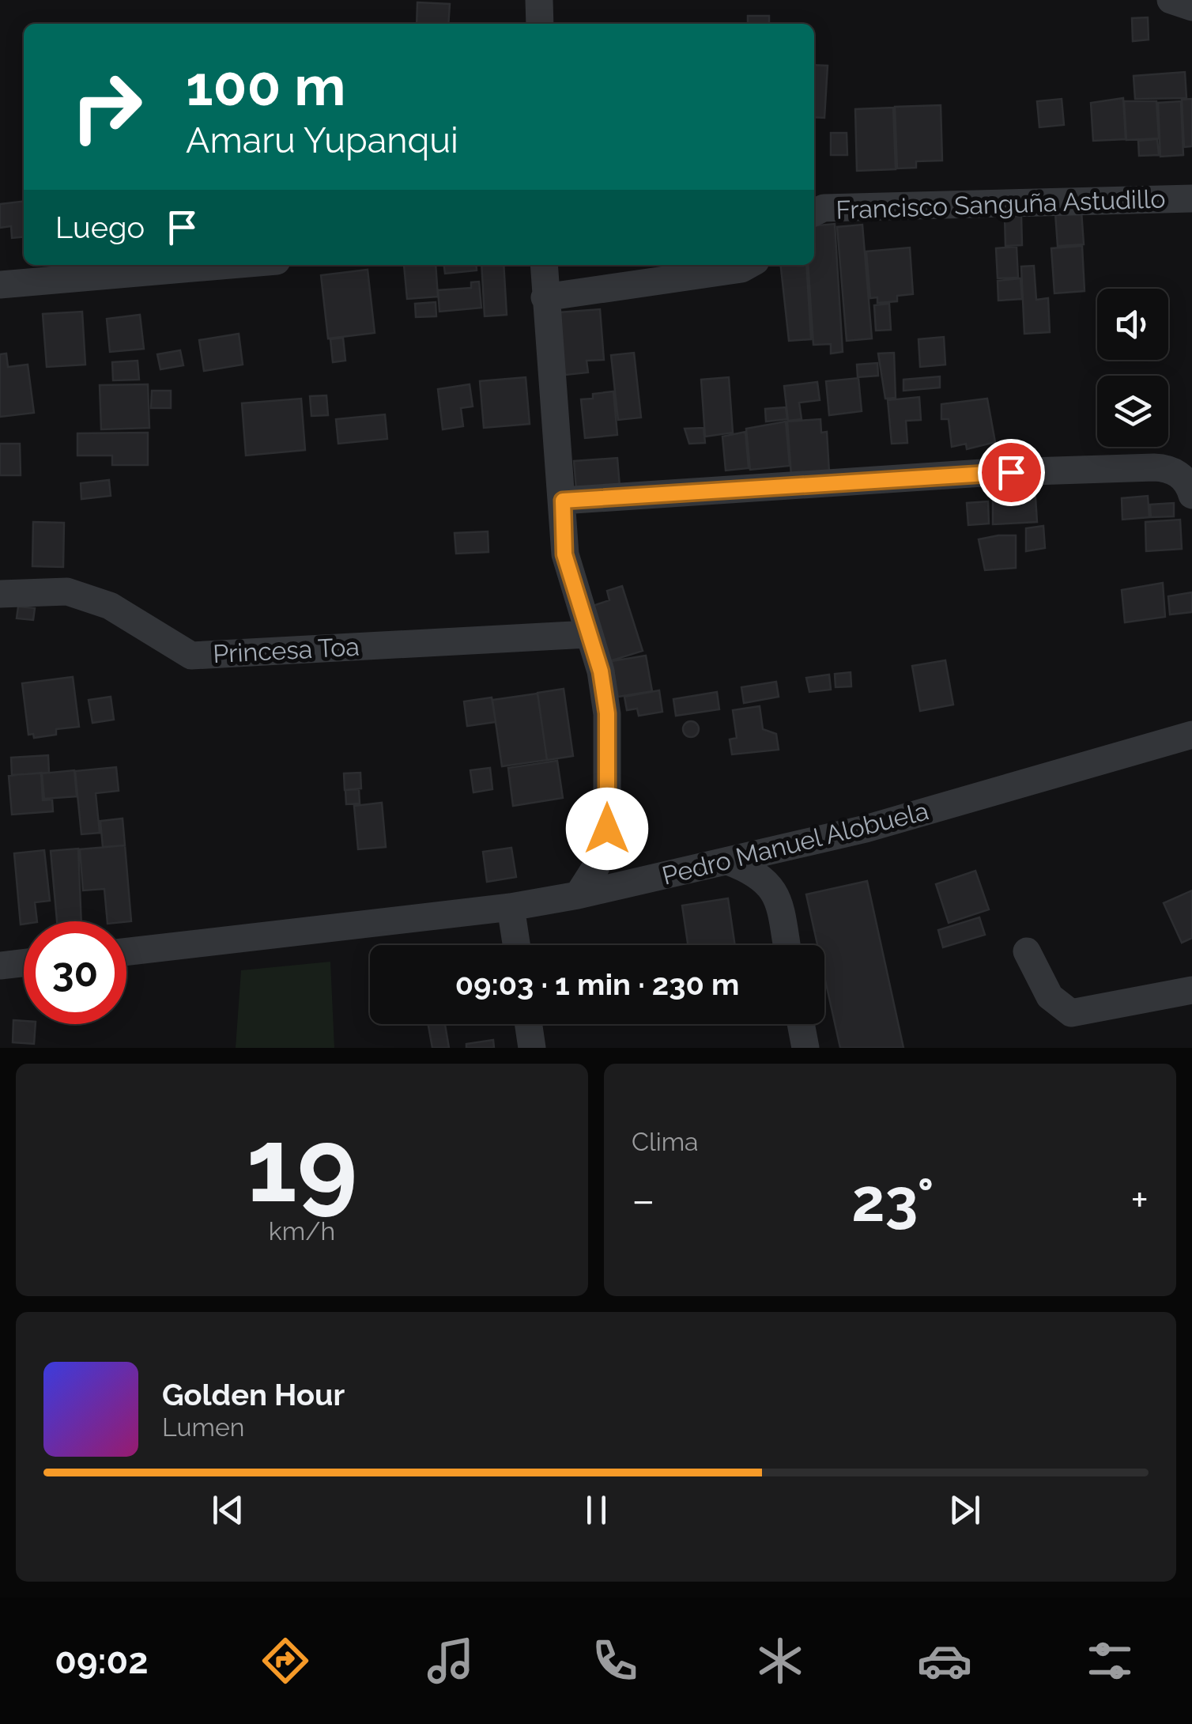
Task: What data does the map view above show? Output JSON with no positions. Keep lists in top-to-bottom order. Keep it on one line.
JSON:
{"streets":{"street":["Francisco Sanguña Astudillo","Princesa Toa","Pedro Manuel Alobuela"]},"page":{"turn":["100 m","Amaru Yupanqui"],"then":"Luego","limit":"30","trip":"09:03 · 1 min · 230 m","tile":[["19","km/h"],"Clima"],"heat":["−","23°","+"],"song":["Golden Hour","Lumen"],"tabs":"09:02"}}
